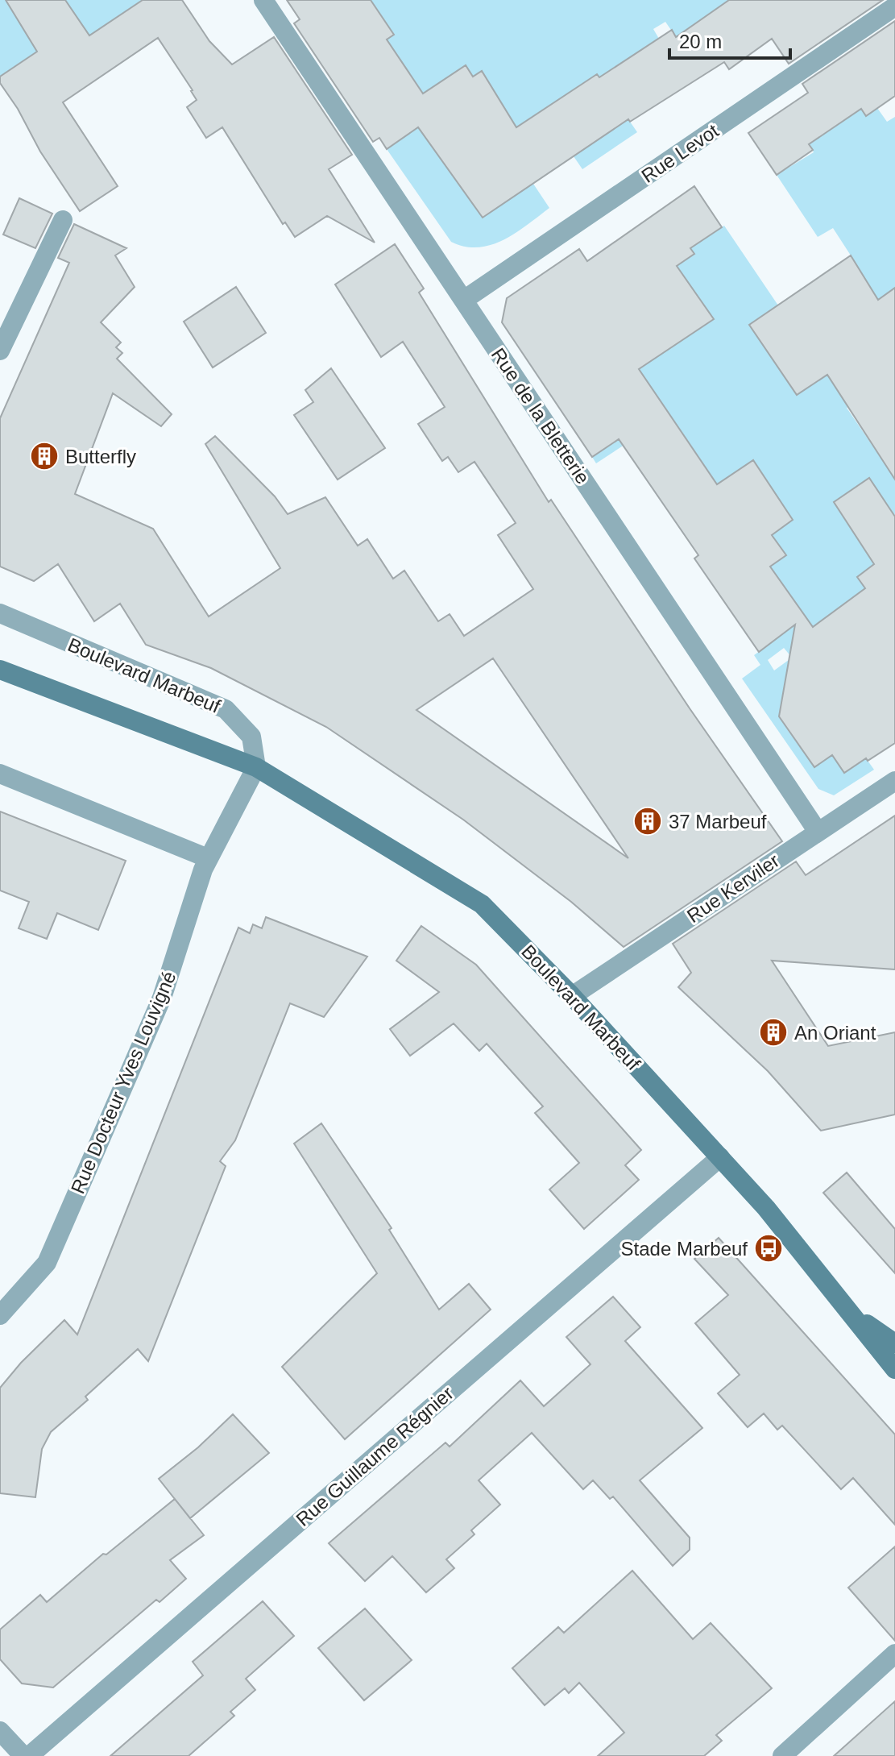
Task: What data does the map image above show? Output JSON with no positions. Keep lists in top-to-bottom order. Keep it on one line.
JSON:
{"streets":{"street":["Rue Levot","Rue de la Bletterie","Boulevard Marbeuf","Rue Kerviler","Rue Docteur Yves Louvigné","Rue Guillaume Régnier"]},"crossings":[["Rue Levot","Rue de la Bletterie"],["Rue de la Bletterie","Rue Kerviler"],["Boulevard Marbeuf","Rue Kerviler"],["Boulevard Marbeuf","Rue Docteur Yves Louvigné"],["Boulevard Marbeuf","Rue Guillaume Régnier"]],"places":{"building":["Butterfly","37 Marbeuf","An Oriant"],"bus stop":["Stade Marbeuf"]},"scale_bar":"20 m"}
